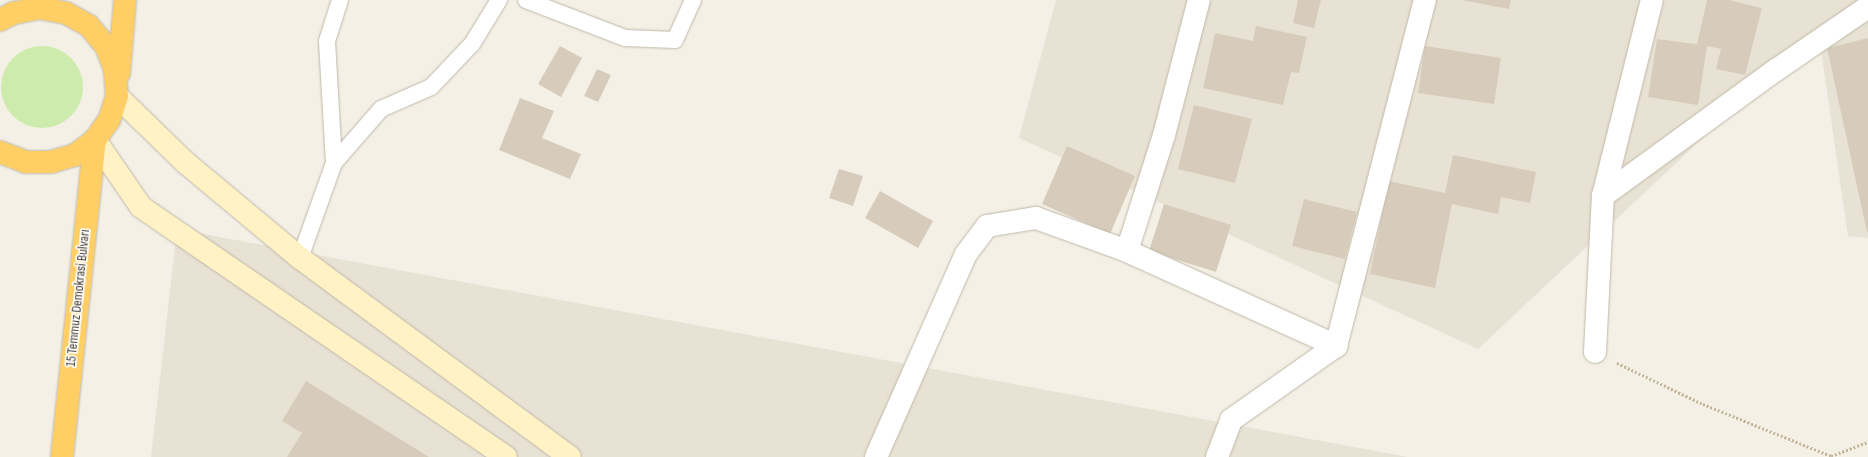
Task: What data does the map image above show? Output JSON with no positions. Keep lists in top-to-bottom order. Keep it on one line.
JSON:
{"streets":{"highway":["15 Temmuz Demokrasi Bulvarı"]}}
